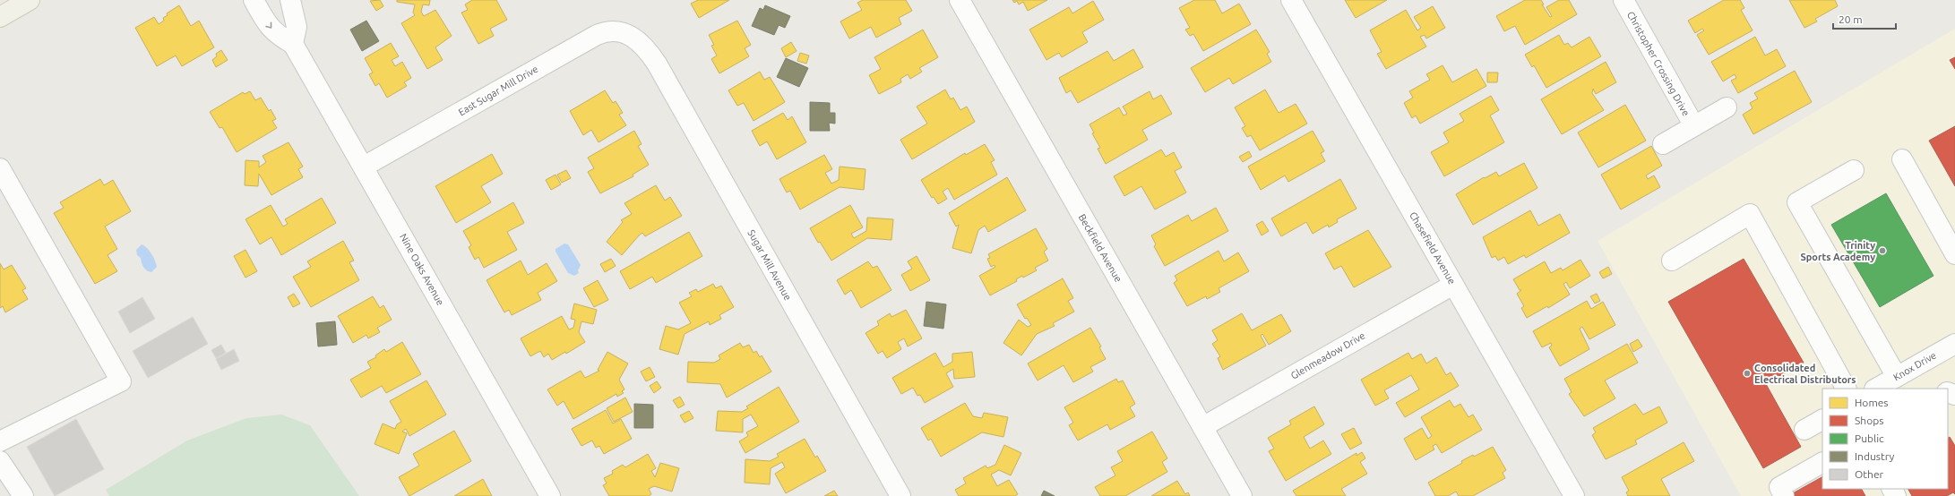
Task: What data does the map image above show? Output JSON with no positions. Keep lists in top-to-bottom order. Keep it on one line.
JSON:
{"streets":{"street":["Christopher Crossing Drive","East Sugar Mill Drive","Beckfield Avenue","Chasefield Avenue","Sugar Mill Avenue","Nine Oaks Avenue","Glenmeadow Drive","Knox Drive"]},"crossings":[["East Sugar Mill Drive","Sugar Mill Avenue"],["East Sugar Mill Drive","Nine Oaks Avenue"],["Beckfield Avenue","Glenmeadow Drive"],["Chasefield Avenue","Glenmeadow Drive"]],"places":["Trinity Sports Academy","Consolidated Electrical Distributors"],"legend":["Homes","Shops","Public","Industry","Other"],"scale_bar":"20 m"}
